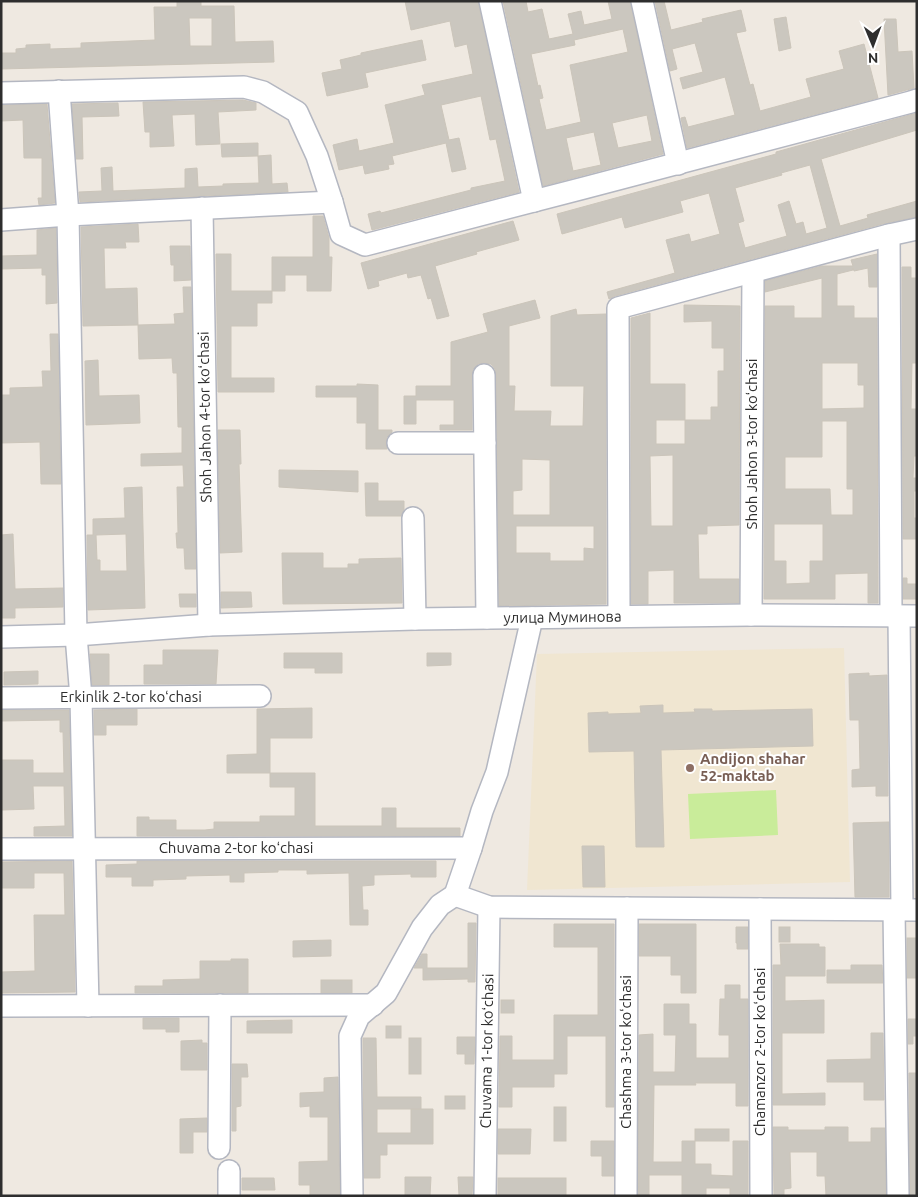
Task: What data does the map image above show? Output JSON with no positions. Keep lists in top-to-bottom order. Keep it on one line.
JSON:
{"streets":{"street":["Shoh Jahon 4-tor koʻchasi","Shoh Jahon 3-tor koʻchasi","улица Муминова","Erkinlik 2-tor koʻchasi","Chuvama 2-tor koʻchasi","Chuvama 1-tor koʻchasi","Chashma 3-tor koʻchasi","Chamanzor 2-tor koʻchasi"]},"crossings":[["Shoh Jahon 4-tor koʻchasi","улица Муминова"],["Shoh Jahon 3-tor koʻchasi","улица Муминова"]],"places":["Andijon shahar 52-maktab"],"north":"bottom"}
